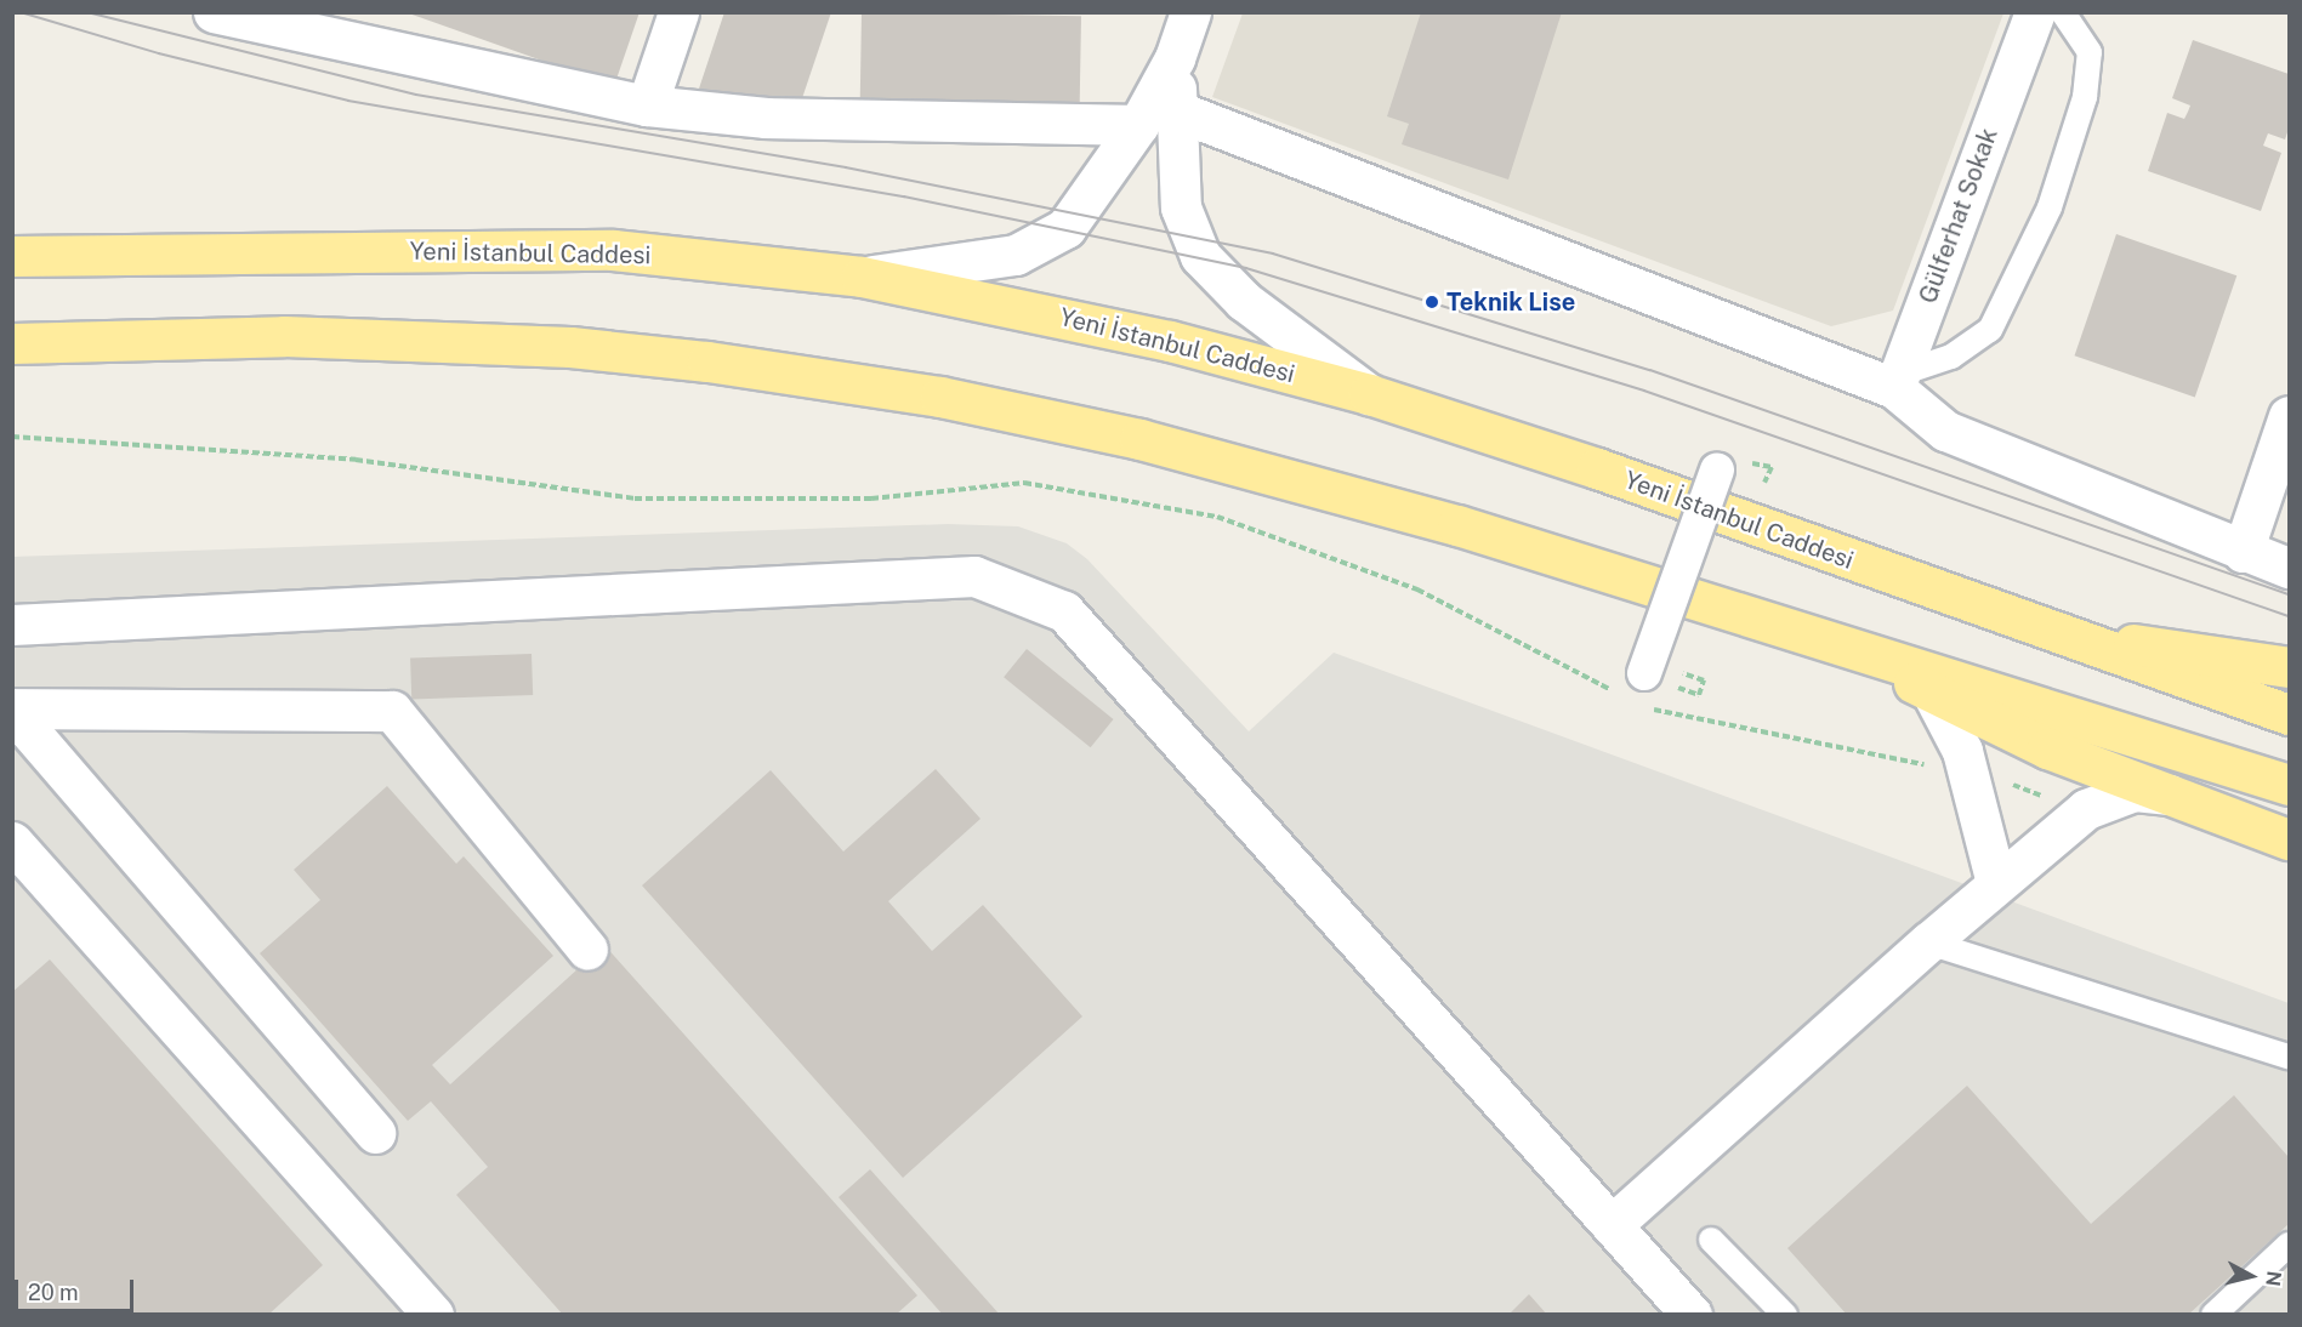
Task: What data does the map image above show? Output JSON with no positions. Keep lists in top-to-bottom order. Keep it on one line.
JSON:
{"streets":{"highway":["Yeni İstanbul Caddesi"],"street":["Gülferhat Sokak"]},"places":["Teknik Lise"],"scale_bar":"20 m","north":"right"}
